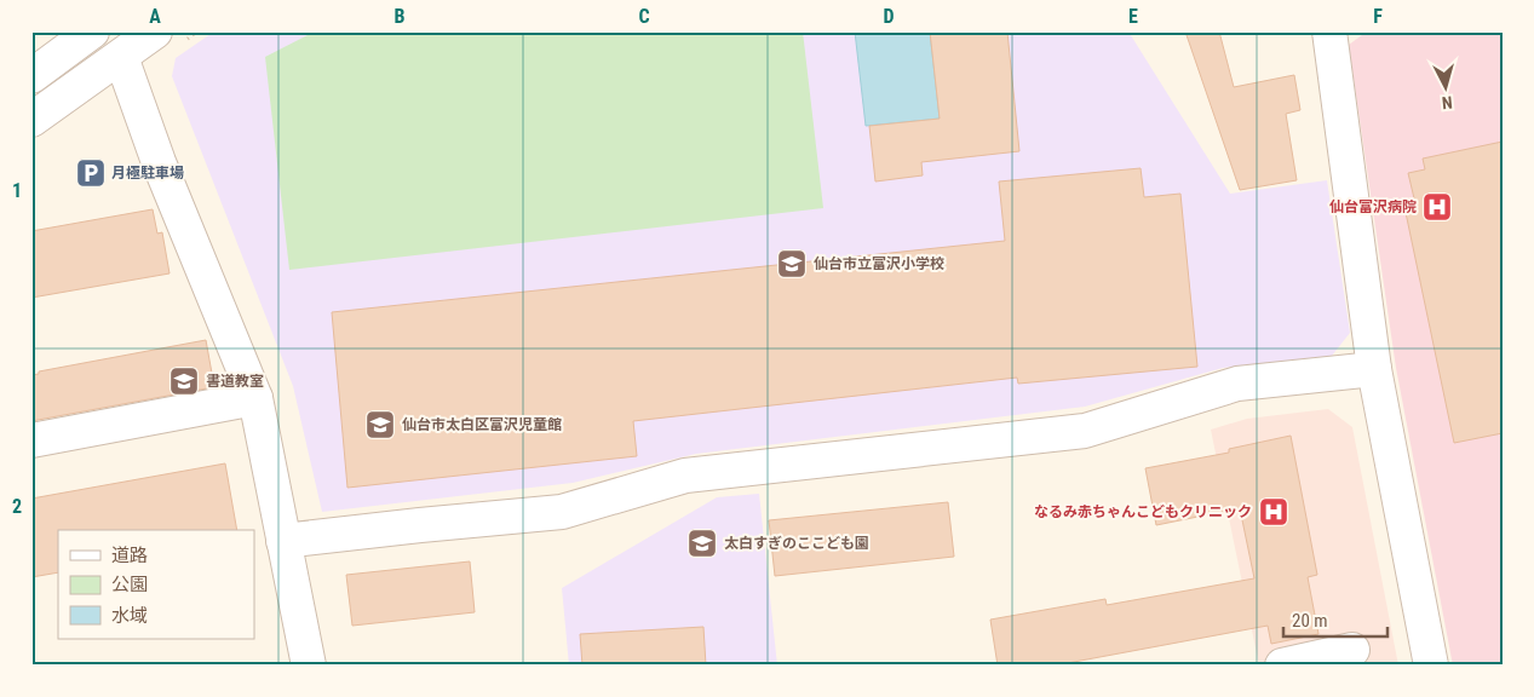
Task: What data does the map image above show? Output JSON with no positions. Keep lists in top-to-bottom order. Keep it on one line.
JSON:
{"places":{"parking":["月極駐車場"],"hospital":["仙台富沢病院","なるみ赤ちゃんこどもクリニック"],"school or university":["仙台市立富沢小学校","書道教室","仙台市太白区富沢児童館","太白すぎのここども園"]},"legend":["道路","公園","水域"],"scale_bar":"20 m","north":"bottom","grid":{"columns":["A","B","C","D","E","F"],"rows":["1","2"]}}
